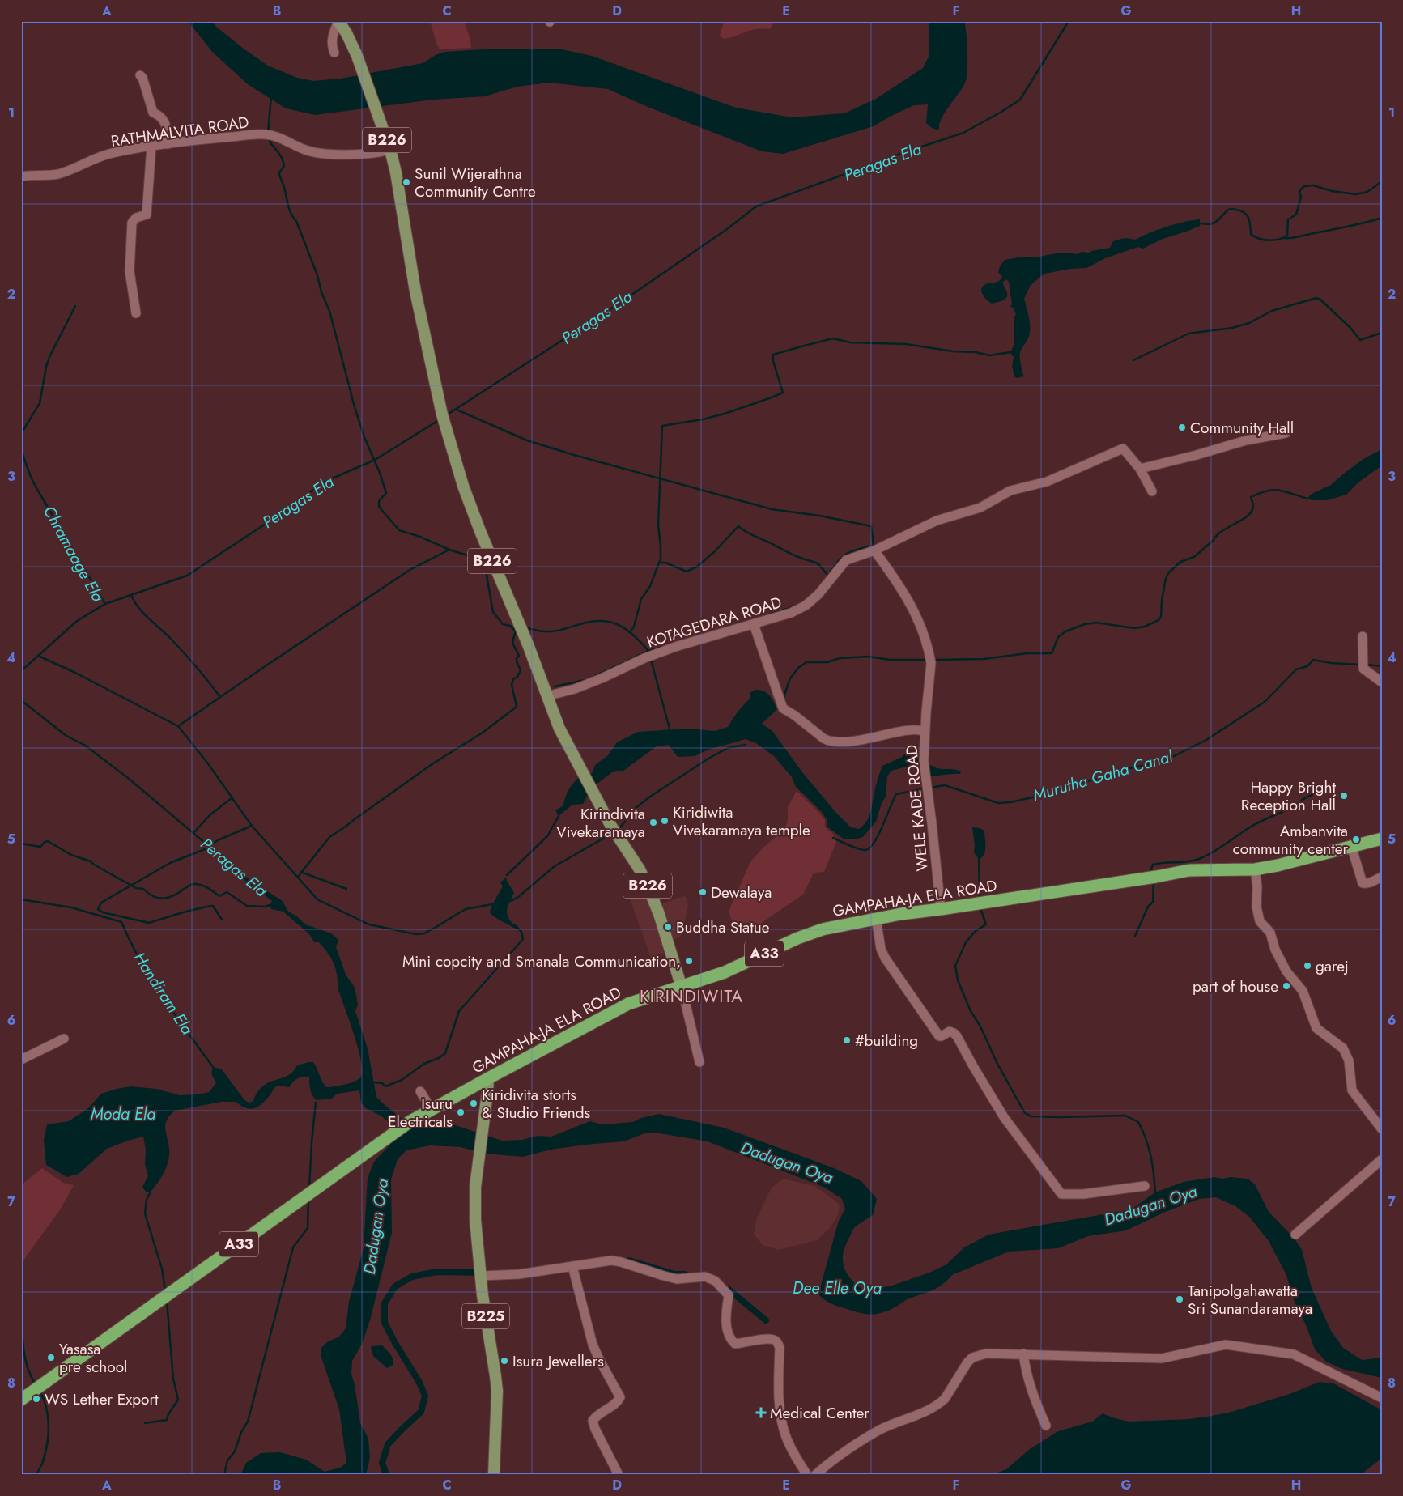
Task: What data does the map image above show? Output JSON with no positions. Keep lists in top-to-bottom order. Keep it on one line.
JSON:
{"streets":{"highway":["GAMPAHA-JA ELA ROAD","A33"],"main road":["B226","B225"],"street":["RATHMALVITA ROAD","KOTAGEDARA ROAD","WELE KADE ROAD"]},"crossings":[["RATHMALVITA ROAD","B226"],["B226","KOTAGEDARA ROAD"],["B226","GAMPAHA-JA ELA ROAD"],["KOTAGEDARA ROAD","WELE KADE ROAD"],["WELE KADE ROAD","GAMPAHA-JA ELA ROAD"],["GAMPAHA-JA ELA ROAD","B225"]],"districts":["KIRINDIWITA"],"water":["Peragas Ela","Chramaage Ela","Murutha Gaha Canal","Handiram Ela","Moda Ela","Dadugan Oya","Dee Elle Oya"],"places":{"other":["Sunil Wijerathna Community Centre","Community Hall","Happy Bright Reception Halĺ","Kiridiwita Vivekaramaya temple","Kirindivita Vivekaramaya","Ambanvita community center","Dewalaya","Buddha Statue","Mini copcity and Smanala Communication,","garej","part of house","#building","Kiridivita storts & Studio Friends","Isuru Electricals","Tanipolgahawatta Sri Sunandaramaya","Yasasa pre school","Isura Jewellers","WS Lether Export"],"health":["Medical Center"]},"grid":{"columns":["A","B","C","D","E","F","G","H"],"rows":["1","2","3","4","5","6","7","8"]}}
